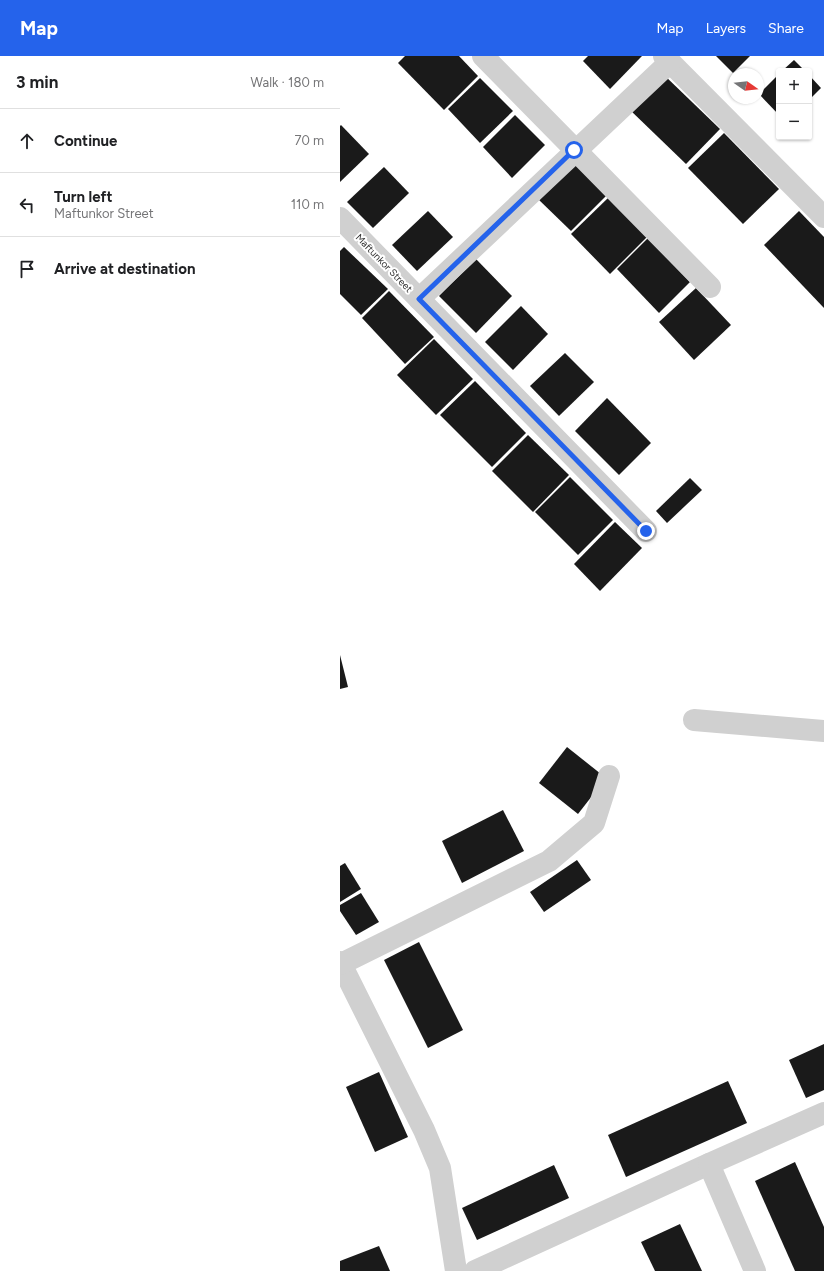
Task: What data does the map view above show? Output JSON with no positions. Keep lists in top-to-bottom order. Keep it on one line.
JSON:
{"streets":{"street":["Maftunkor Street"]},"north":"right","page":{"header":"Map","nav":["Map","Layers","Share"],"heading":["3 min","Walk · 180 m"],"map_buttons":["+","−"],"list":[["Continue","70 m"],["Turn left","Maftunkor Street","110 m"],"Arrive at destination"]}}
